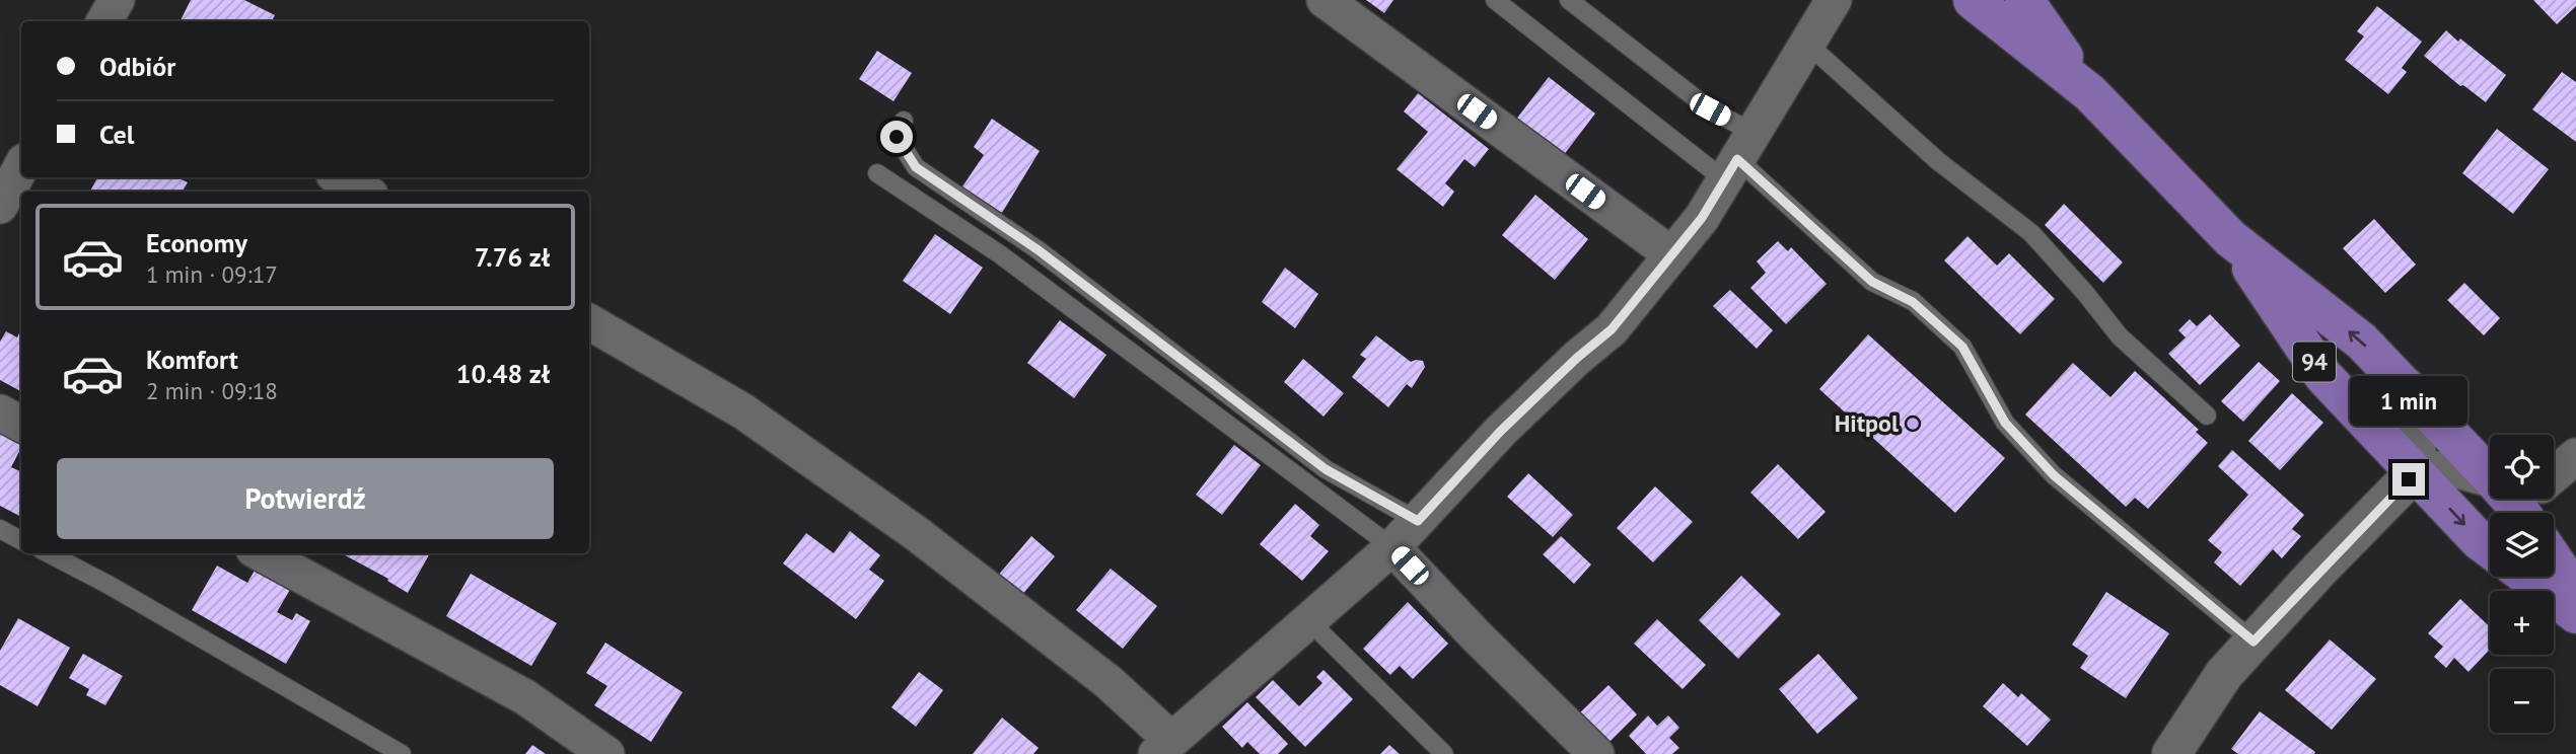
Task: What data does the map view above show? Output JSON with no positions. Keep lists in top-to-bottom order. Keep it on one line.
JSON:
{"streets":{"main road":["94"]},"places":["Hitpol"],"page":{"banner":["Odbiór","Cel"],"list":[{"name":"Economy","note":"1 min · 09:17","value":"7.76 zł"},{"name":"Komfort","note":"2 min · 09:18","value":"10.48 zł"}],"bubble":"1 min","map_buttons":["+","−"],"buttons":"Potwierdź"}}
